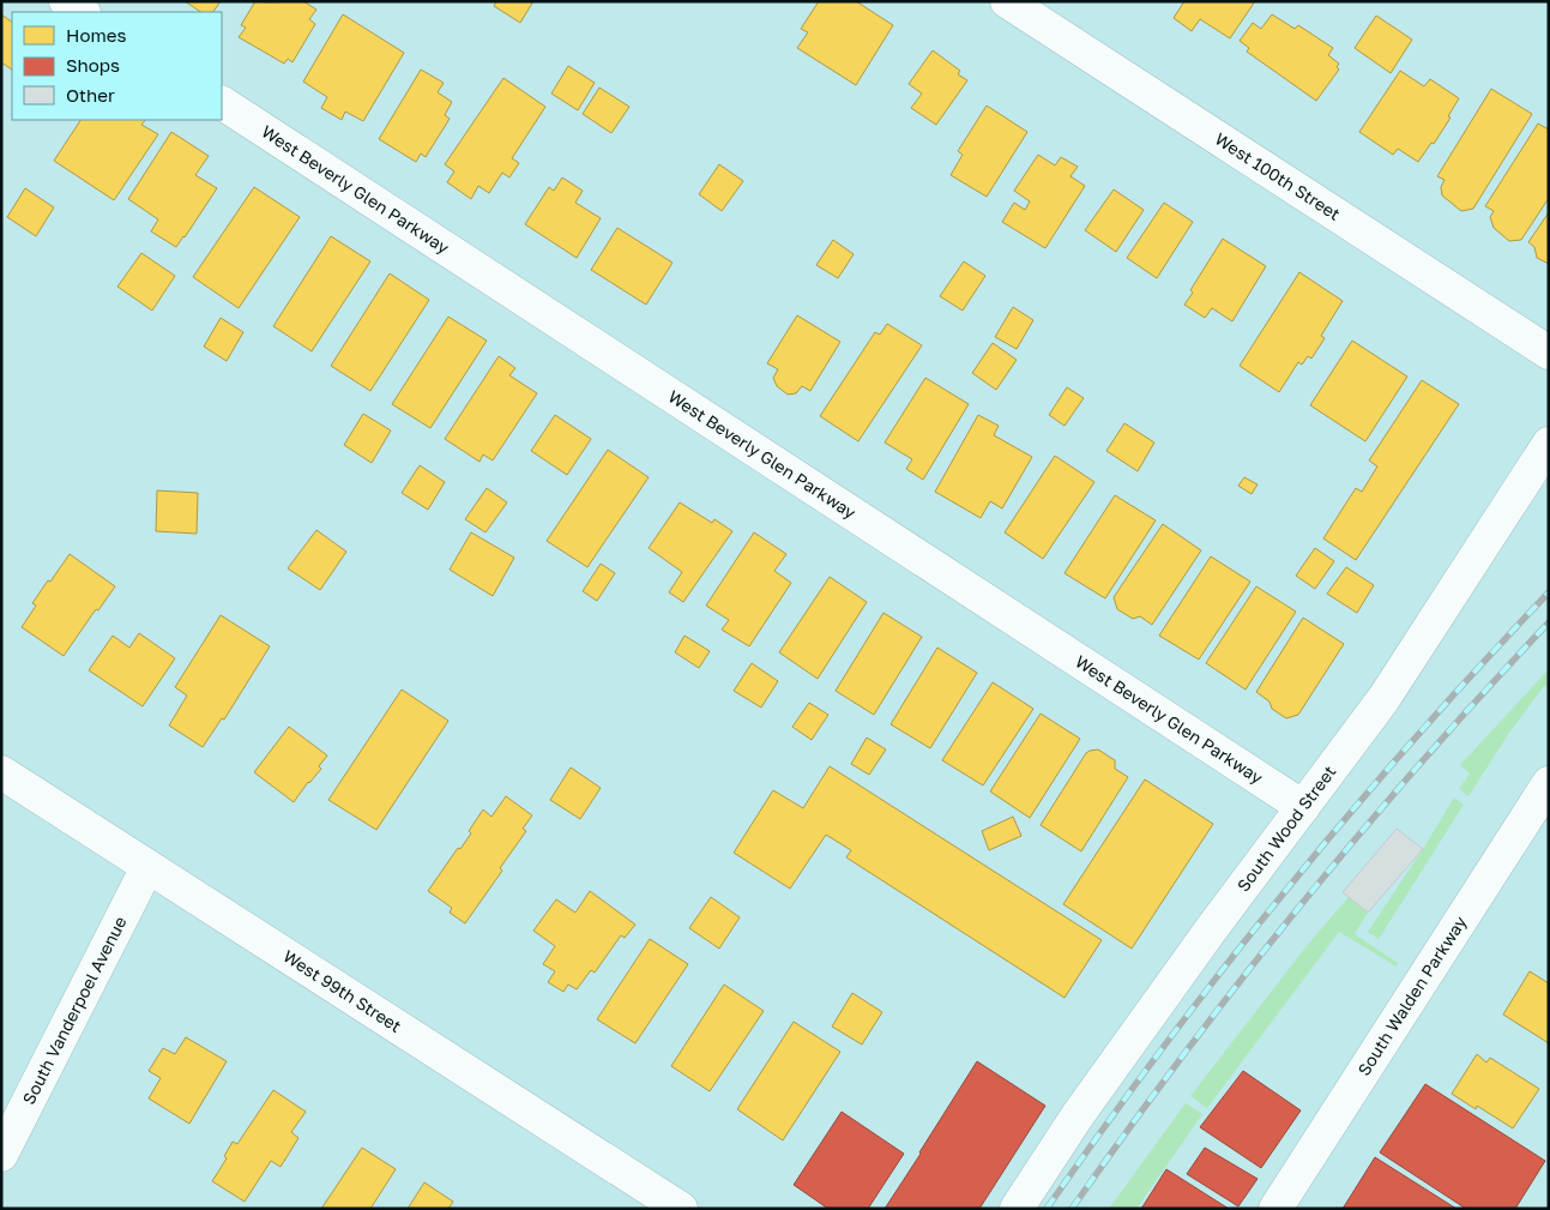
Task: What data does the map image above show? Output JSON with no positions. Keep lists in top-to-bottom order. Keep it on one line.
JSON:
{"streets":{"street":["West 100th Street","West Beverly Glen Parkway","South Wood Street","West 99th Street","South Walden Parkway","South Vanderpoel Avenue"]},"crossings":[["West Beverly Glen Parkway","South Wood Street"],["West 99th Street","South Vanderpoel Avenue"]],"legend":["Homes","Shops","Other"]}
